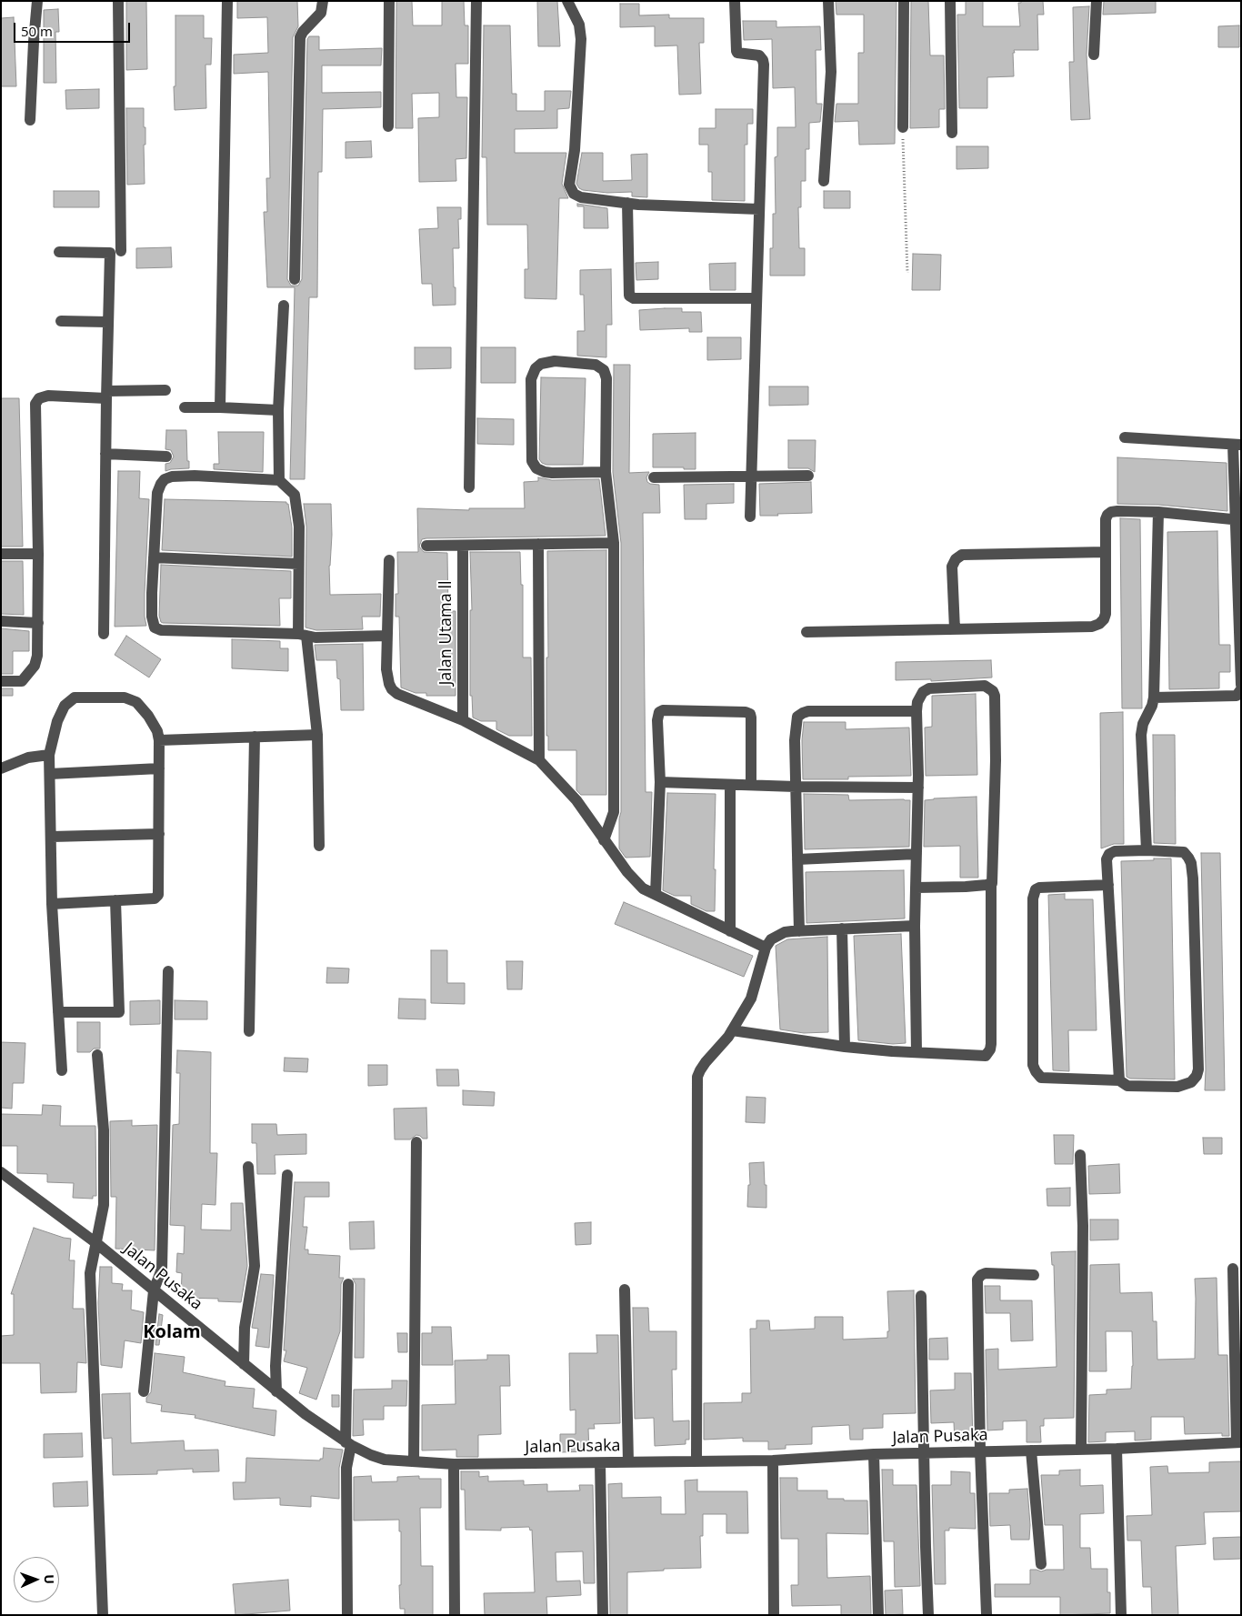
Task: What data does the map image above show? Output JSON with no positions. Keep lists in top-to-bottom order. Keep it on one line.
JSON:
{"streets":{"street":["Jalan Utama ll","Jalan Pusaka"]},"districts":["Kolam"],"scale_bar":"50 m","north":"right"}
